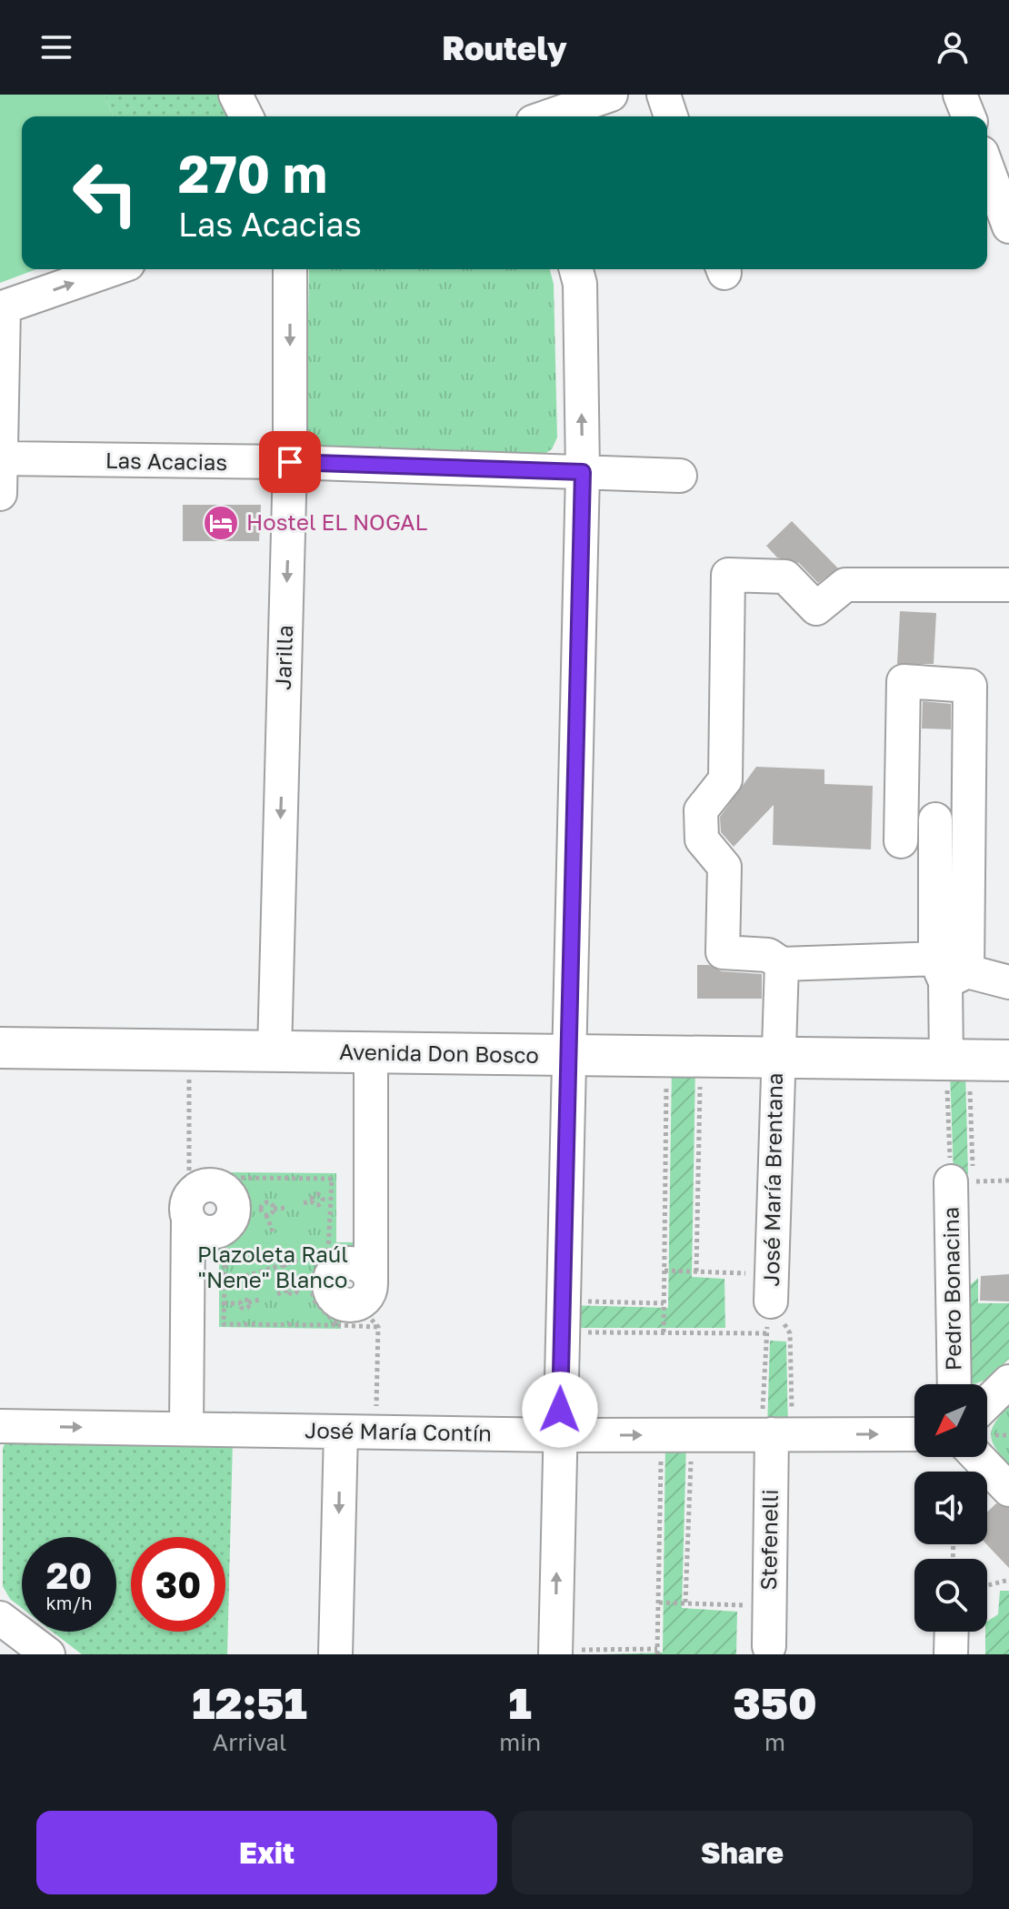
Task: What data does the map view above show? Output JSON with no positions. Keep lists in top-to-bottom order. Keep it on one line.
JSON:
{"streets":{"main road":["Avenida Don Bosco"],"street":["Las Acacias","Jarilla","José María Brentana","Pedro Bonacina","José María Contín","Stefenelli"]},"crossings":[["Las Acacias","Jarilla"],["Jarilla","Avenida Don Bosco"],["Avenida Don Bosco","José María Brentana"],["José María Contín","Stefenelli"]],"one_way":["José María Contín"],"parks":["Plazoleta Raúl \"Nene\" Blanco"],"places":{"hotel":["Hostel EL NOGAL"]},"north":"bottom left","page":{"header":"Routely","turn":["270 m","Las Acacias"],"speed":"20 km/h","limit":"30","eta":["12:51","Arrival","1","min","350","m"],"buttons":["Exit","Share"]}}
